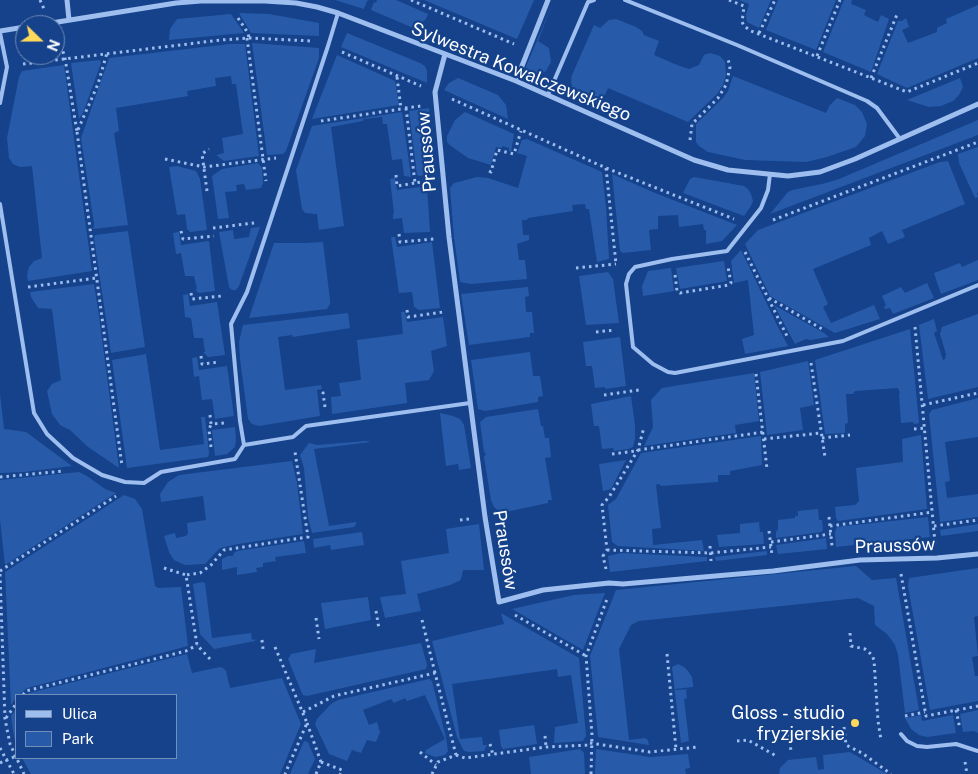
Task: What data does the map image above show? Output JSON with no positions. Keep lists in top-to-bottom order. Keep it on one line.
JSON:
{"streets":{"street":["Sylwestra Kowalczewskiego","Praussów"]},"crossings":[["Sylwestra Kowalczewskiego","Praussów"]],"places":["Gloss - studio fryzjerskie"],"legend":["Ulica","Park"],"north":"right"}
